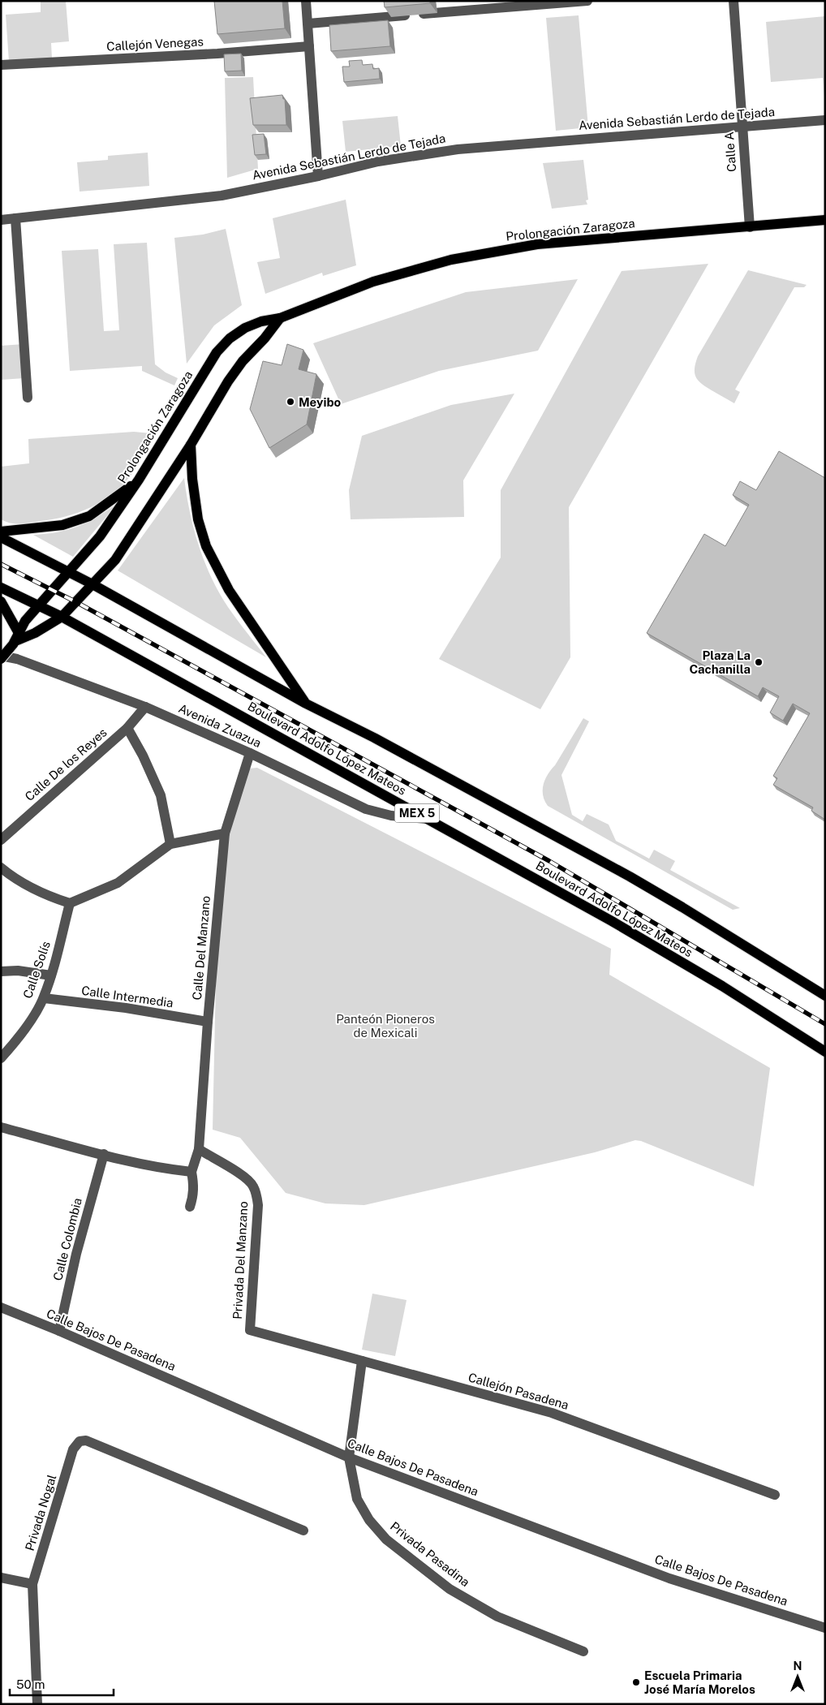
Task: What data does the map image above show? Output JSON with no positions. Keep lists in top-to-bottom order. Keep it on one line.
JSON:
{"streets":{"main road":["Prolongación Zaragoza","Boulevard Adolfo López Mateos","MEX 5"],"street":["Callejón Venegas","Avenida Sebastián Lerdo de Tejada","Calle A","Avenida Zuazua","Calle De los Reyes","Calle Del Manzano","Calle Solís","Calle Intermedia","Calle Colombia","Privada Del Manzano","Calle Bajos De Pasadena","Callejón Pasadena","Privada Nogal","Privada Pasadina"]},"crossings":[["Avenida Sebastián Lerdo de Tejada","Calle A"],["Calle A","Prolongación Zaragoza"],["Prolongación Zaragoza","Avenida Zuazua"],["Prolongación Zaragoza","Boulevard Adolfo López Mateos"],["Avenida Zuazua","Boulevard Adolfo López Mateos"],["Avenida Zuazua","Calle De los Reyes"],["Avenida Zuazua","Calle Del Manzano"],["Calle Del Manzano","Calle Intermedia"],["Calle Del Manzano","Privada Del Manzano"],["Calle Solís","Calle Intermedia"],["Calle Colombia","Calle Bajos De Pasadena"],["Privada Del Manzano","Callejón Pasadena"],["Calle Bajos De Pasadena","Privada Pasadina"],["Callejón Pasadena","Privada Pasadina"]],"parks":["Panteón Pioneros de Mexicali"],"places":["Meyibo","Plaza La Cachanilla","Escuela Primaria José María Morelos"],"scale_bar":"50 m","north":"top"}
